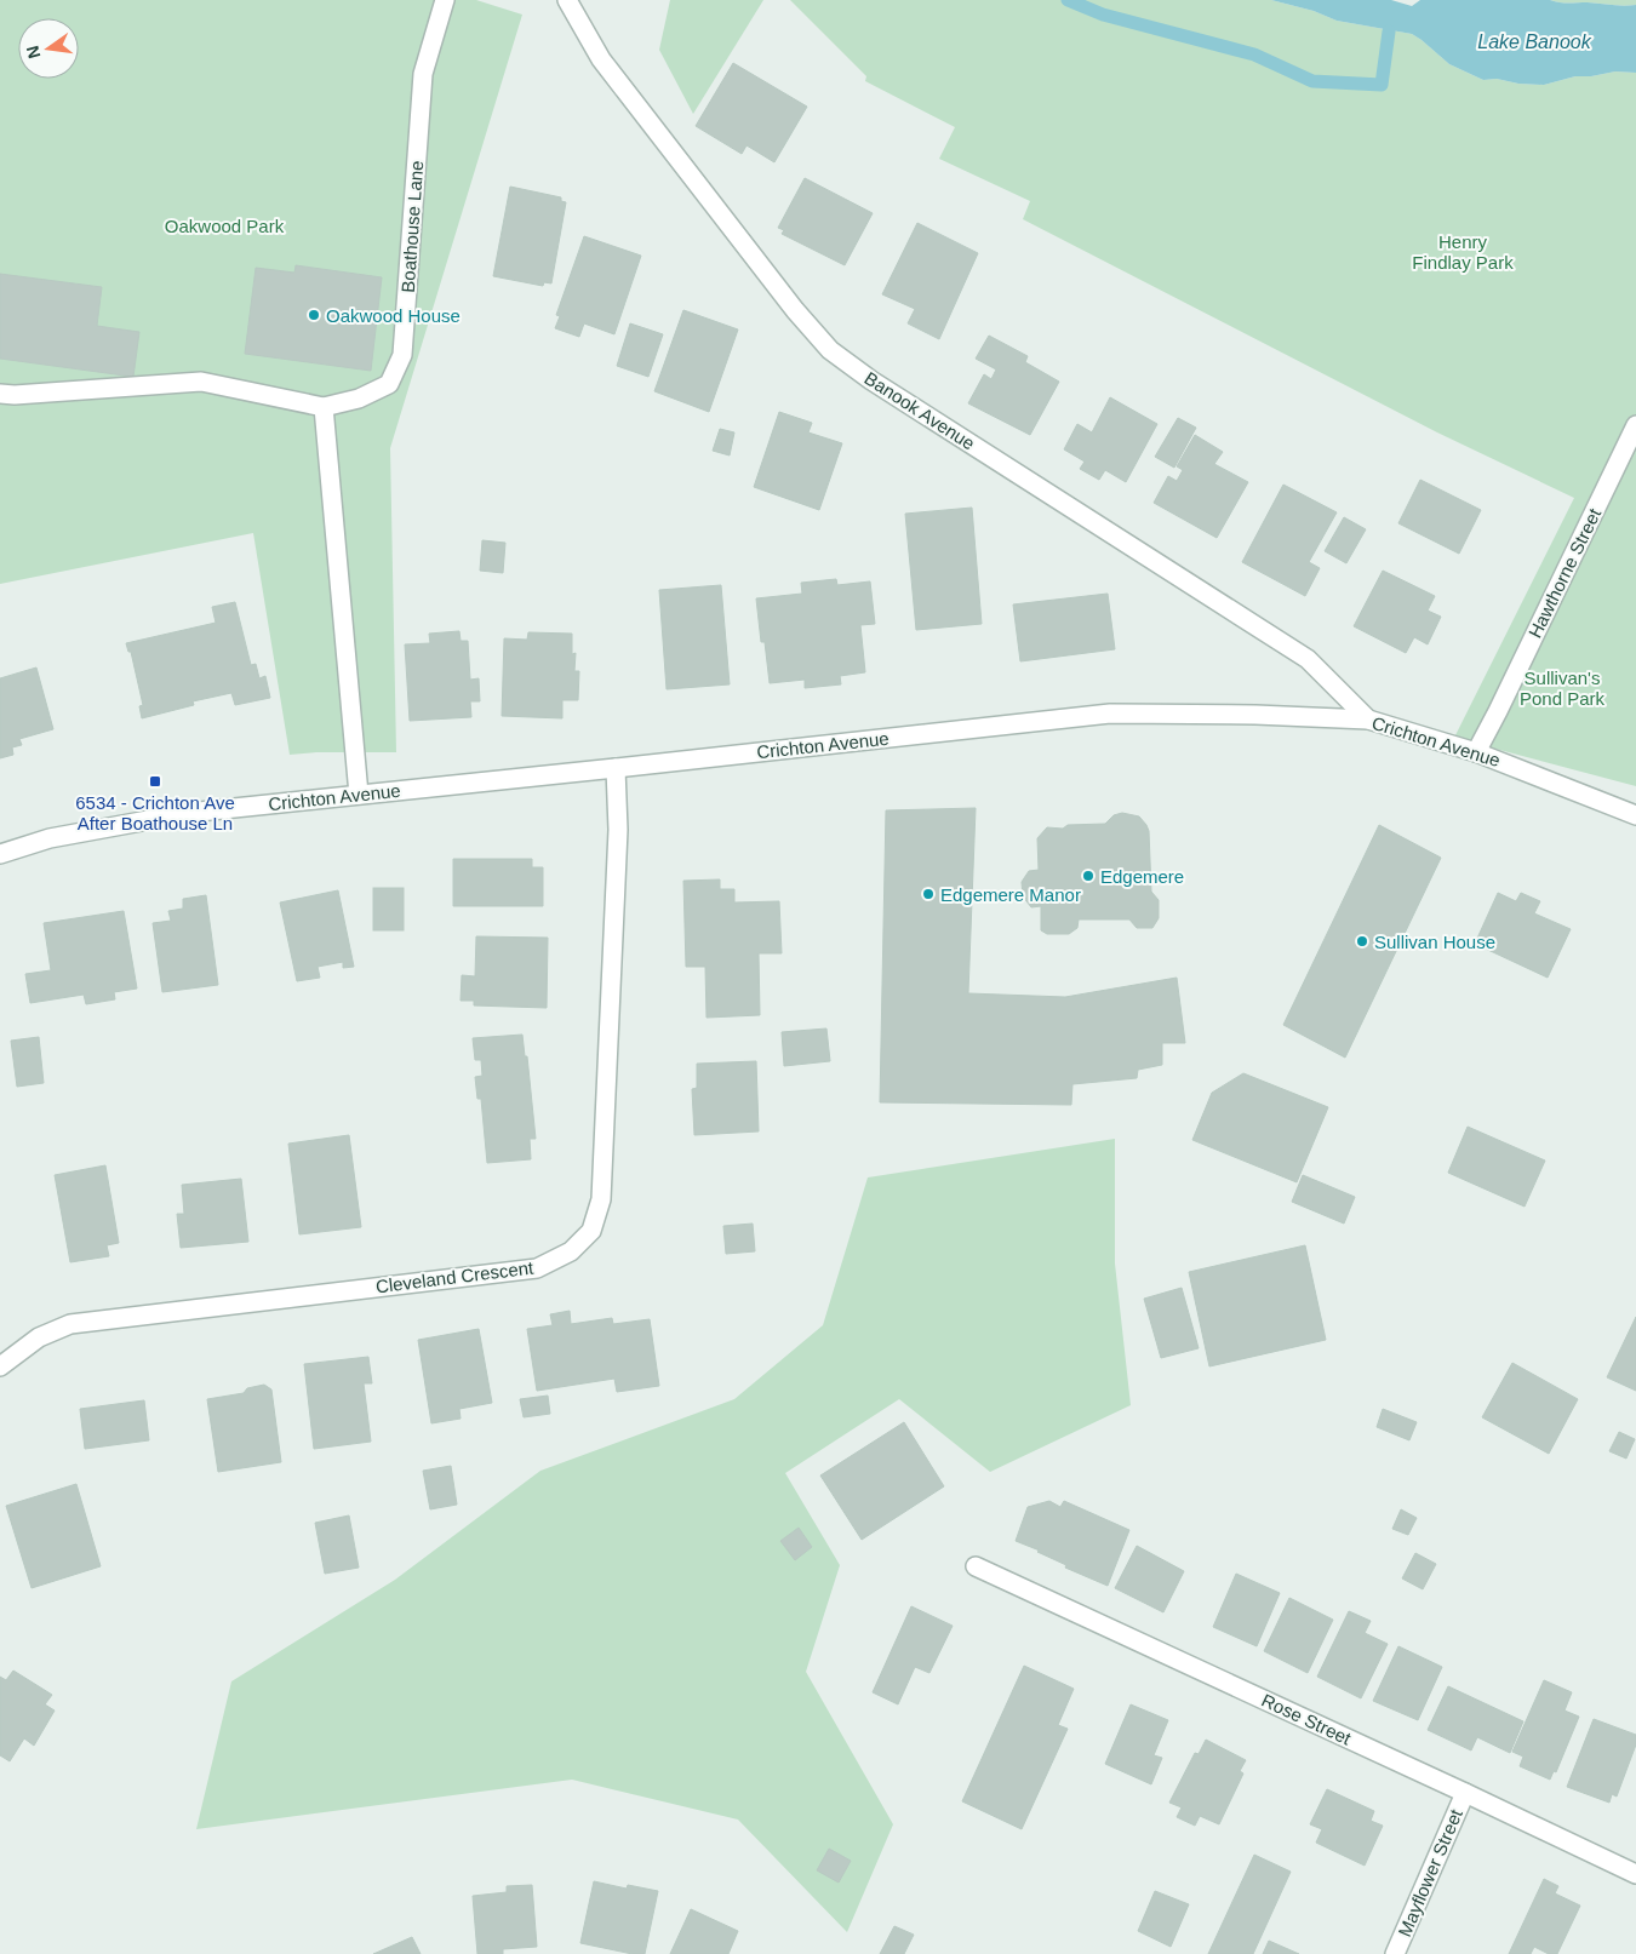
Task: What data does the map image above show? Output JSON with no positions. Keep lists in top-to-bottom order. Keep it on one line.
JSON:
{"streets":{"street":["Boathouse Lane","Banook Avenue","Hawthorne Street","Crichton Avenue","Cleveland Crescent","Rose Street","Mayflower Street"]},"crossings":[["Banook Avenue","Crichton Avenue"],["Hawthorne Street","Crichton Avenue"],["Crichton Avenue","Cleveland Crescent"],["Rose Street","Mayflower Street"]],"water":["Lake Banook"],"parks":["Oakwood Park","Henry Findlay Park","Sullivan's Pond Park"],"places":{"other":["Oakwood House","Edgemere","Edgemere Manor","Sullivan House"],"transit":["6534 - Crichton Ave After Boathouse Ln"]},"north":"left"}
